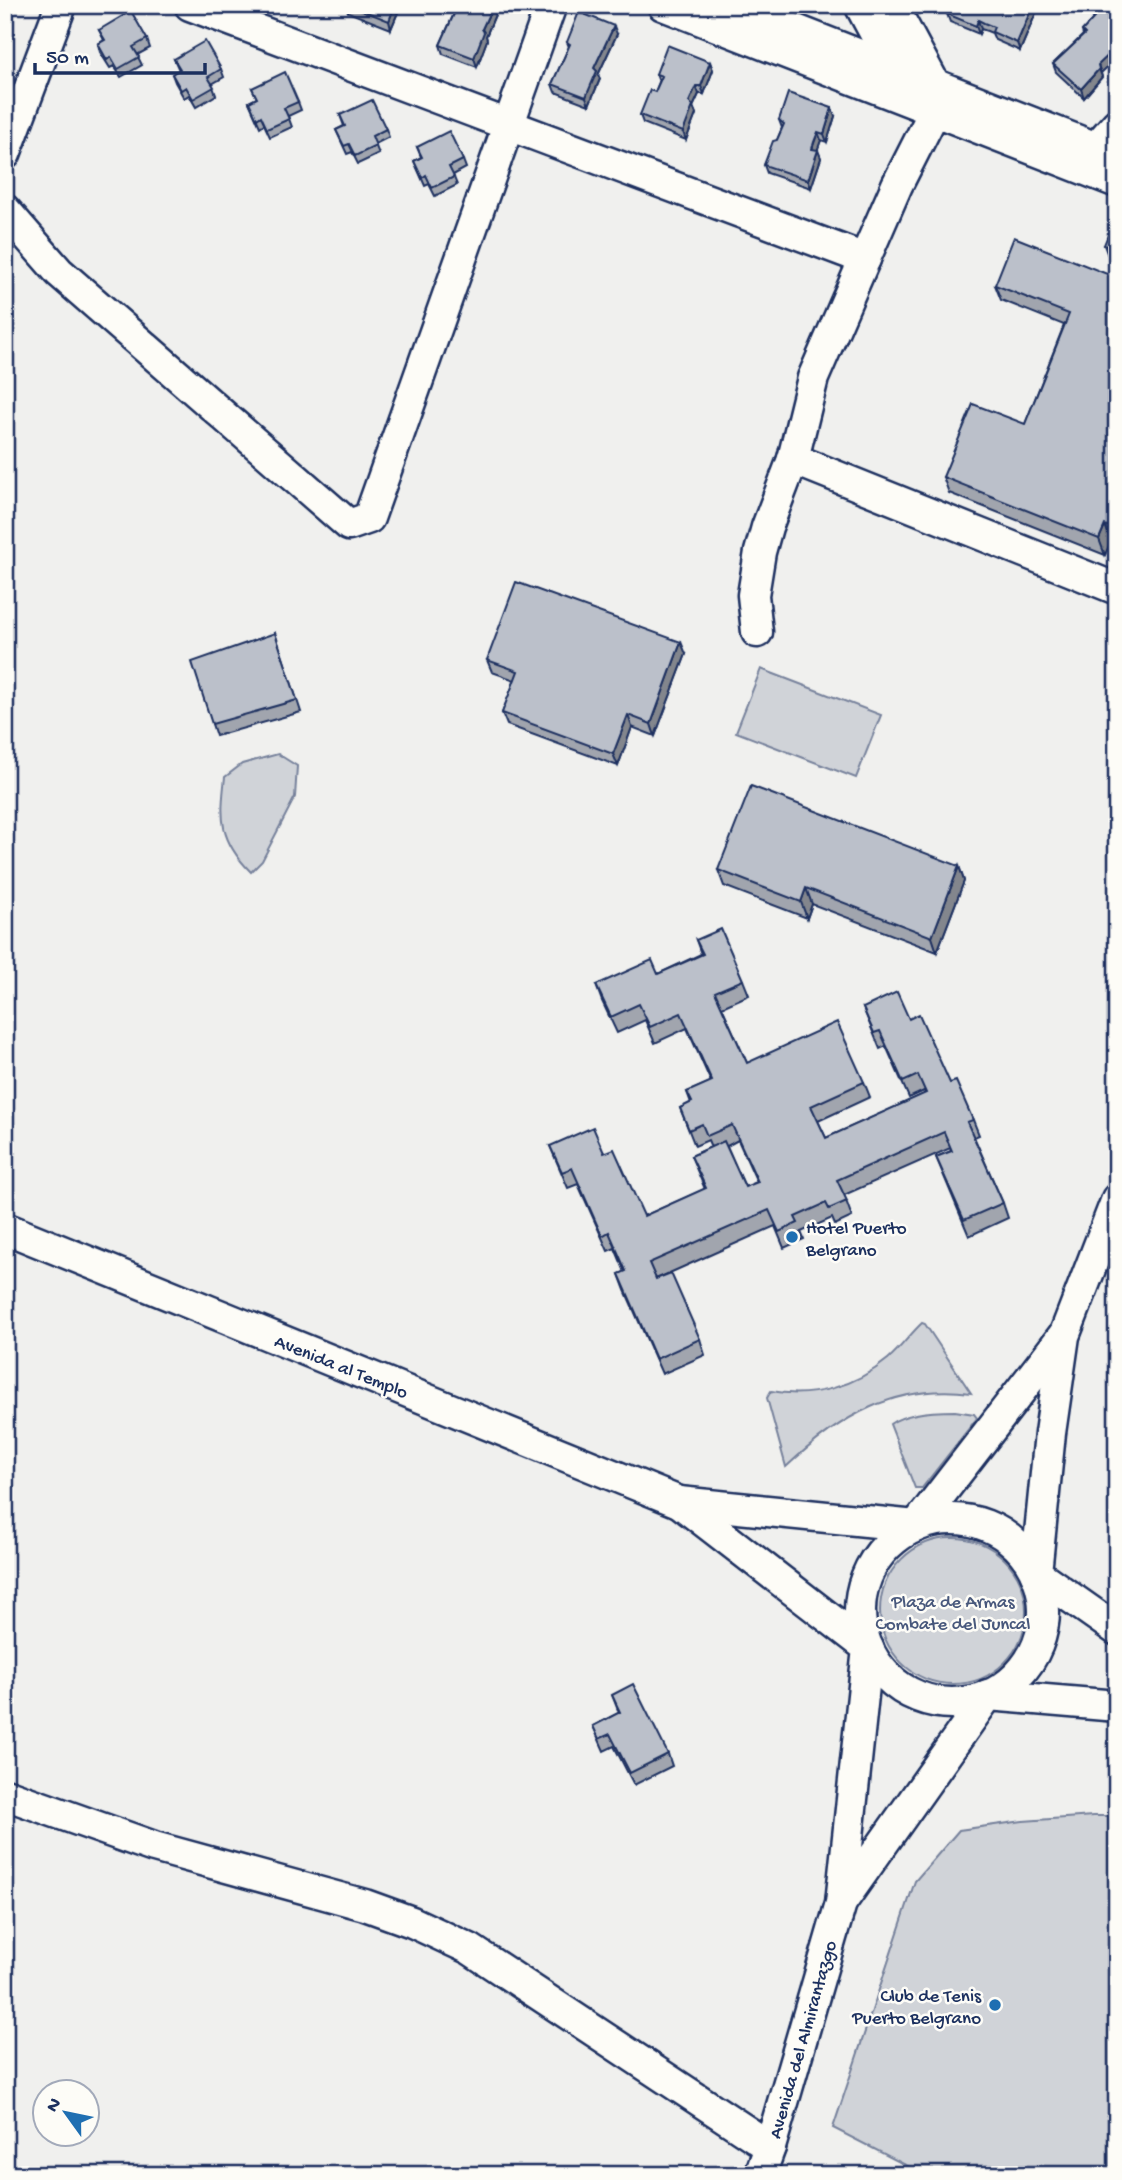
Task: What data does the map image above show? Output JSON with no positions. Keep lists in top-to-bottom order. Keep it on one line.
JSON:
{"streets":{"street":["Avenida al Templo","Avenida del Almirantazgo"]},"parks":["Plaza de Armas Combate del Juncal"],"places":["Hotel Puerto Belgrano","Club de Tenis Puerto Belgrano"],"scale_bar":"50 m","north":"top left"}
